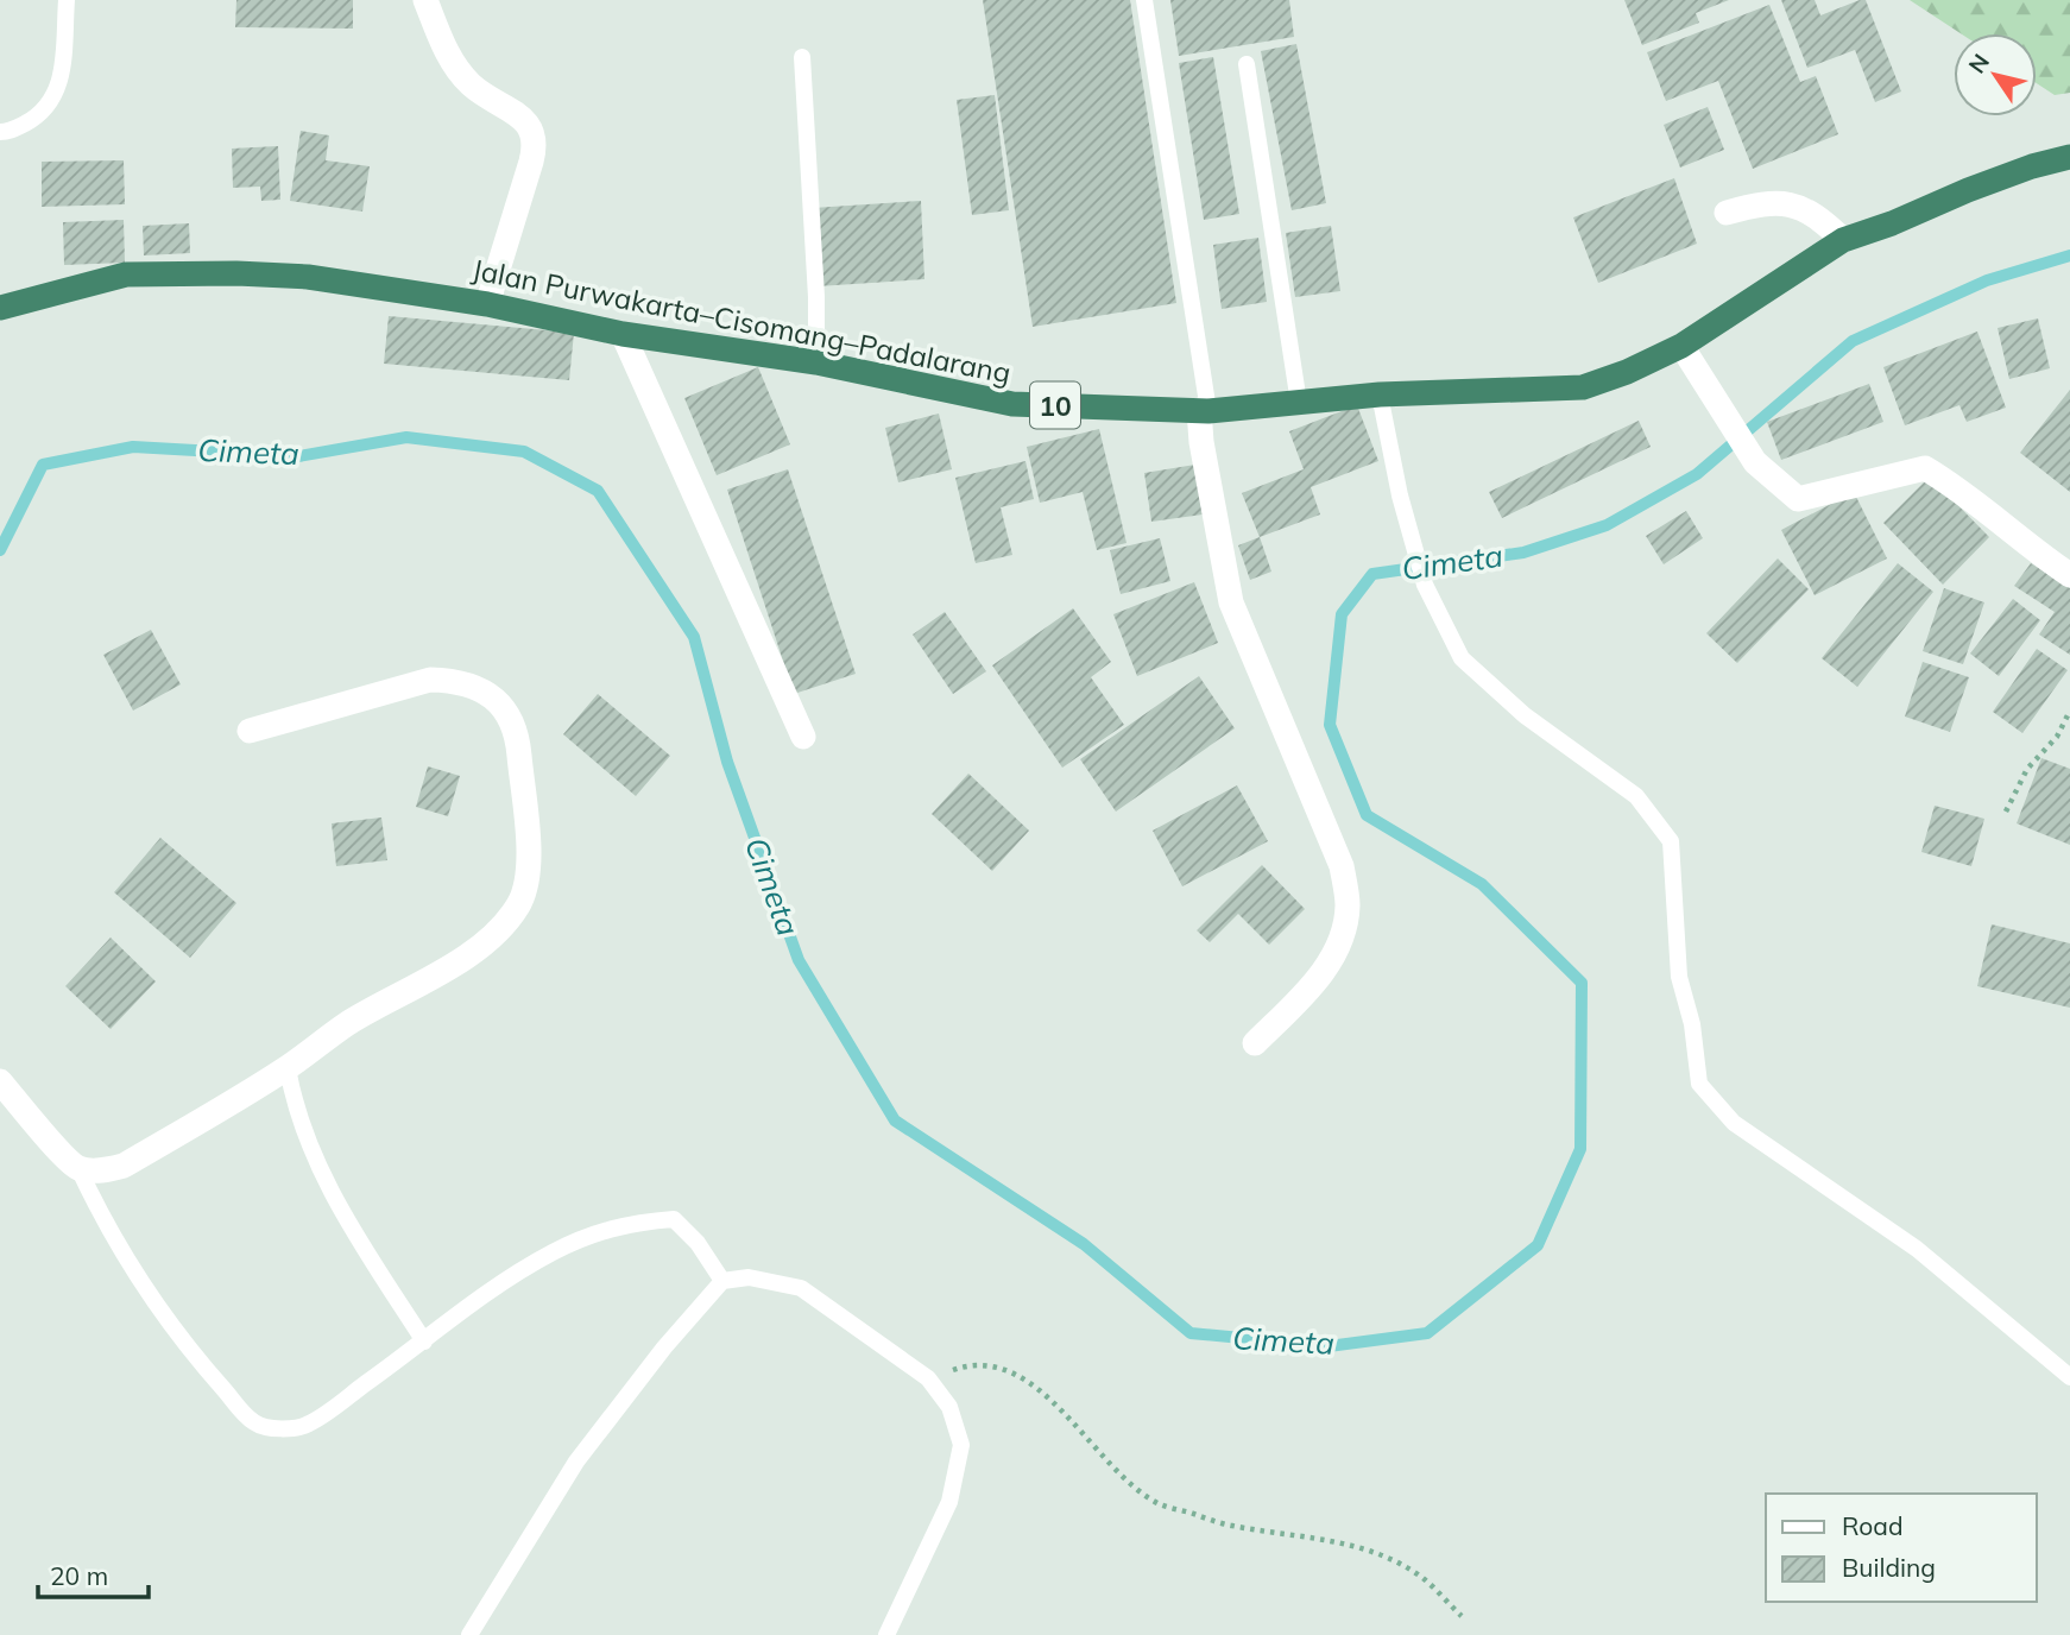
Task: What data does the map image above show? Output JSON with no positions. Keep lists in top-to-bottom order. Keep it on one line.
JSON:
{"streets":{"highway":["Jalan Purwakarta–Cisomang–Padalarang","10"]},"water":["Cimeta"],"legend":["Road","Building"],"scale_bar":"20 m","north":"top left"}
